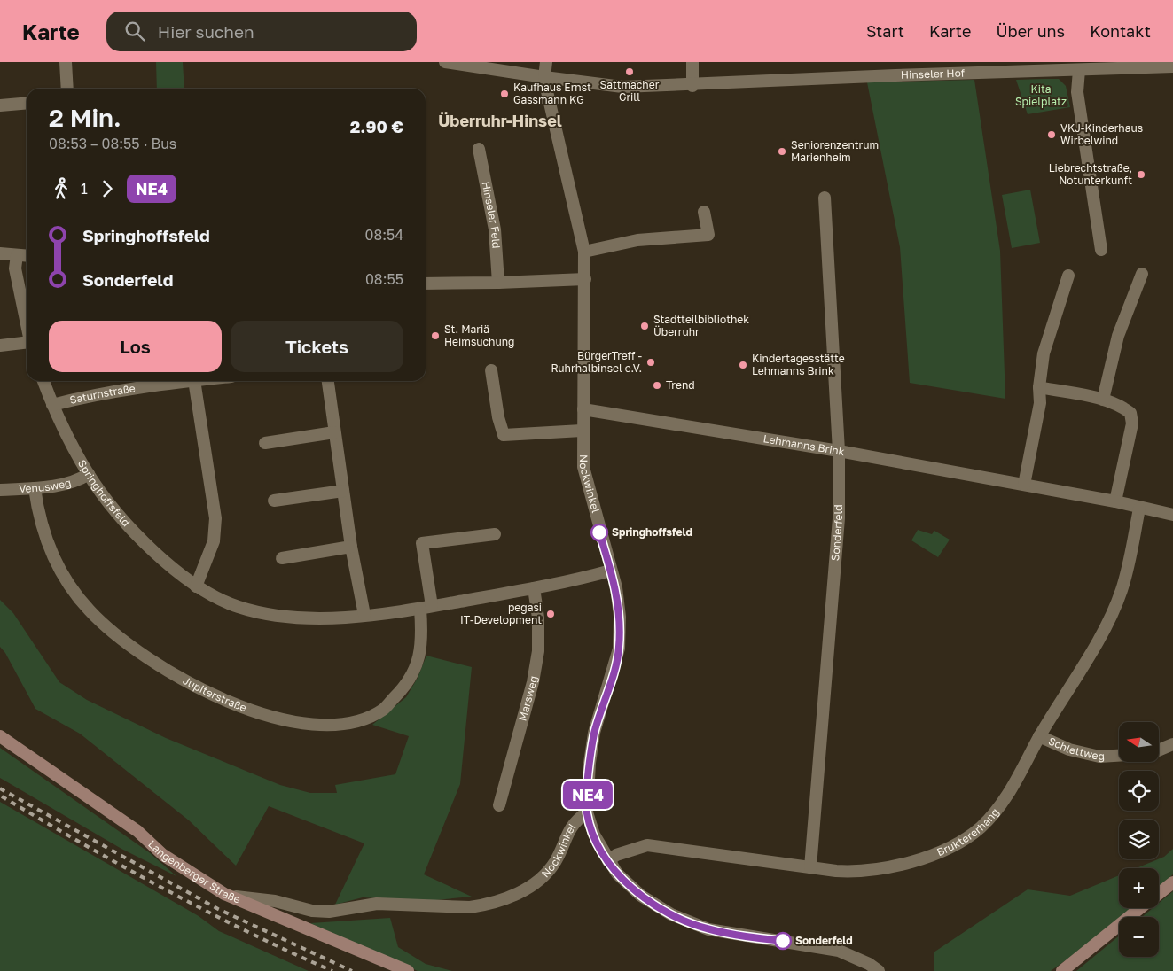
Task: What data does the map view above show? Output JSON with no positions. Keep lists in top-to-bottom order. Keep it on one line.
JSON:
{"streets":{"main road":["Langenberger Straße"],"street":["Hinseler Hof","Hinseler Feld","Saturnstraße","Lehmanns Brink","Nockwinkel","Venusweg","Springhoffsfeld","Sonderfeld","Jupiterstraße","Marsweg","Schlettweg","Bruktererhang"]},"crossings":[["Hinseler Hof","Nockwinkel"],["Saturnstraße","Springhoffsfeld"],["Lehmanns Brink","Nockwinkel"],["Lehmanns Brink","Sonderfeld"],["Lehmanns Brink","Bruktererhang"],["Nockwinkel","Springhoffsfeld"],["Nockwinkel","Langenberger Straße"],["Venusweg","Springhoffsfeld"],["Venusweg","Jupiterstraße"],["Springhoffsfeld","Jupiterstraße"],["Springhoffsfeld","Marsweg"],["Sonderfeld","Bruktererhang"],["Schlettweg","Bruktererhang"]],"districts":["Überruhr-Hinsel"],"parks":["Kita Spielplatz"],"places":["Sattmacher Grill","Kaufhaus Ernst Gassmann KG","VKJ-Kinderhaus Wirbelwind","Seniorenzentrum Marienheim","Liebrechtstraße, Notunterkunft","Stadtteilbibliothek Überruhr","St. Mariä Heimsuchung","BürgerTreff - Ruhrhalbinsel e.V.","Kindertagesstätte Lehmanns Brink","Trend","Springhoffsfeld","pegasi IT-Development","Sonderfeld"],"lines":["bus line NE4"],"north":"left","page":{"header":"Karte","search":"Hier suchen","nav":["Start","Karte","Über uns","Kontakt"],"on_map":"NE4","heading":["2 Min.","08:53 – 08:55 · Bus","2.90 €"],"legs":["1","NE4"],"list":[{"name":"Springhoffsfeld","value":"08:54"},{"name":"Sonderfeld","value":"08:55"}],"buttons":["Los","Tickets"],"map_buttons":["+","−"]}}
